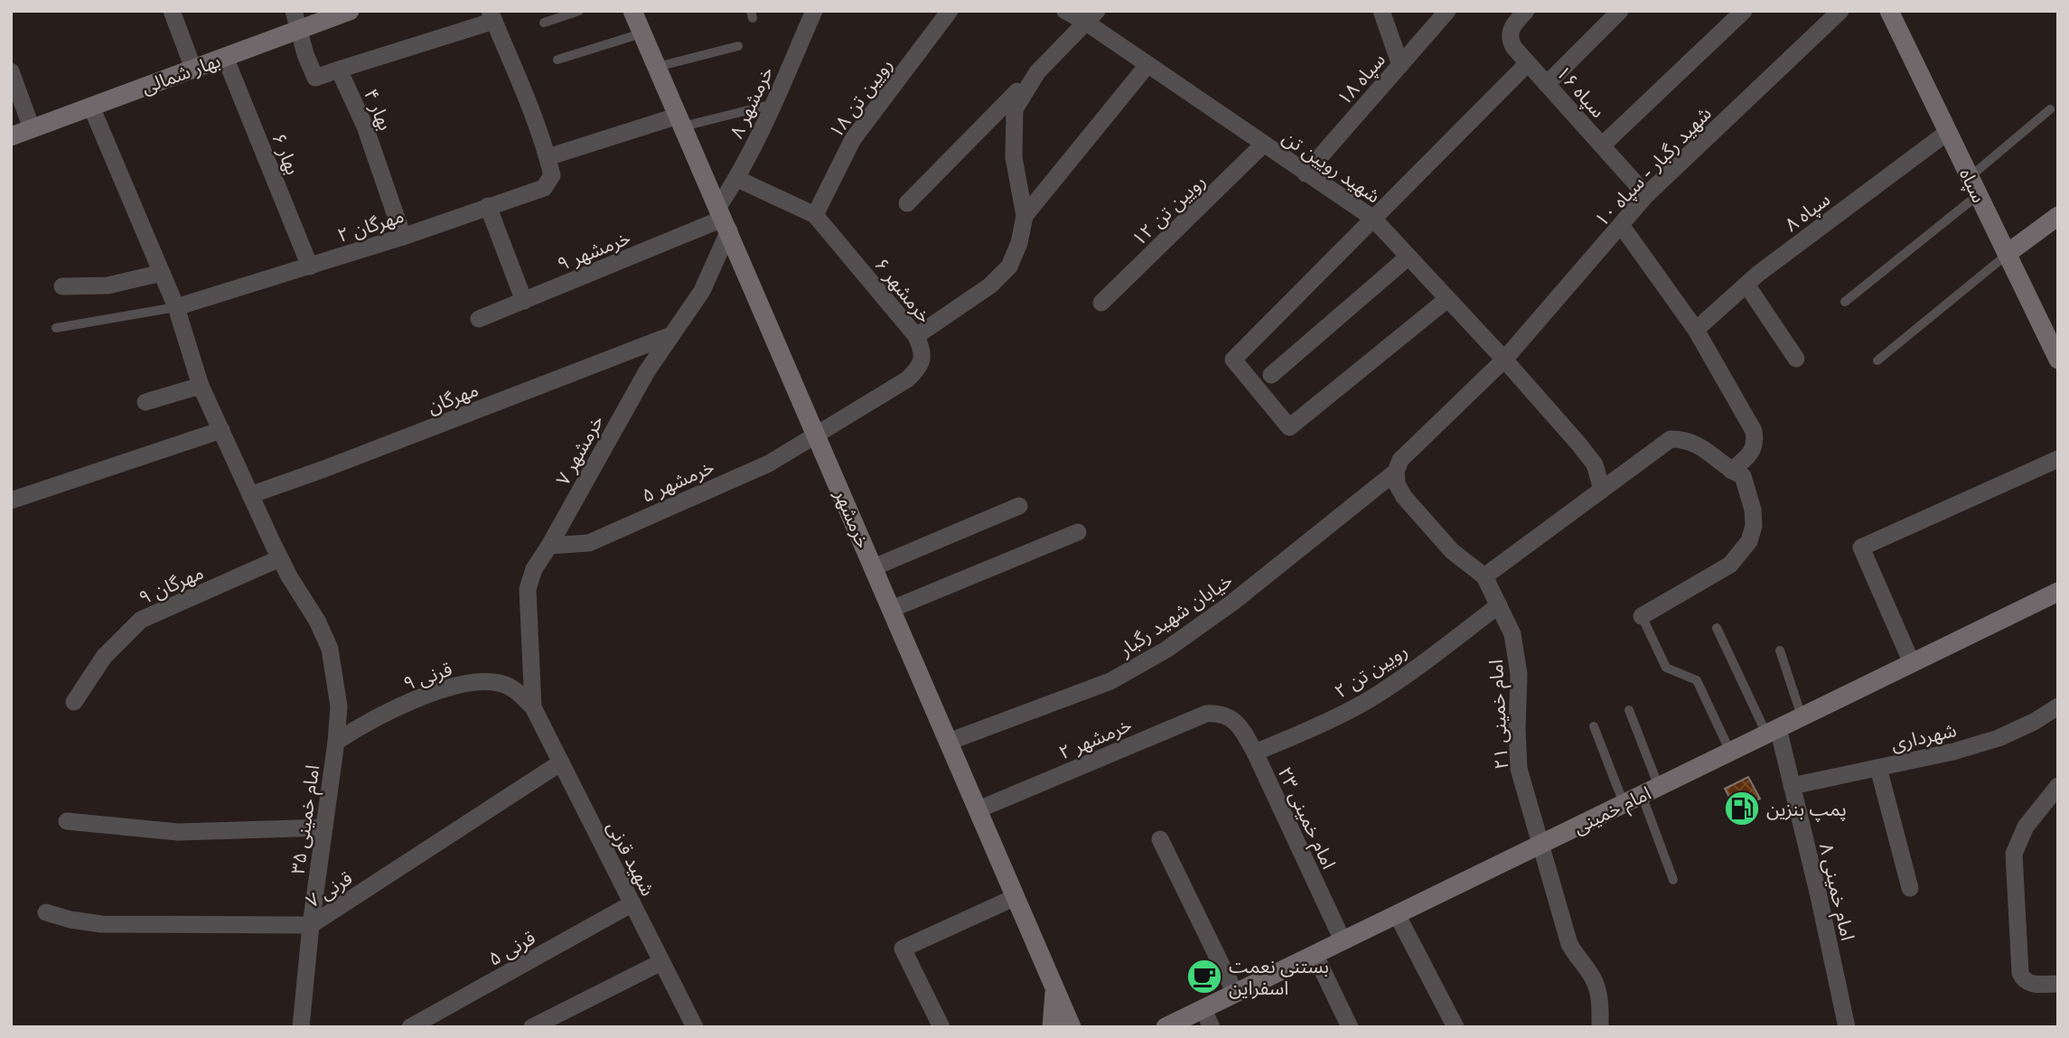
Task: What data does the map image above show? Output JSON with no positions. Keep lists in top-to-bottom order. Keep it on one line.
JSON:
{"streets":{"street":["بهار شمالی","سپاه ۱۸","سپاه ۱۶","رویین تن ۱۸","خرمشهر ۸","بهار ۴","بهار ۶","شهید رویین تن","شهید رگبار - سپاه ۱۰","سپاه","رویین تن ۱۲","سپاه ۸","مهرگان ۲","خرمشهر ۹","خرمشهر ۶","مهرگان","خرمشهر ۷","خرمشهر ۵","خرمشهر","مهرگان ۹","خیابان شهید رگبار","رویین تن ۲","قرنی ۹","امام خمینی ۲۱","شهرداری","خرمشهر ۲","امام خمینی","امام خمینی ۲۳","امام خمینی ۳۵","شهید قرنی","قرنی ۷","امام خمینی ۸","قرنی ۵"]},"crossings":[["بهار شمالی","بهار ۶"],["سپاه ۱۸","شهید رویین تن"],["سپاه ۱۶","شهید رگبار - سپاه ۱۰"],["رویین تن ۱۸","خرمشهر ۶"],["خرمشهر ۸","خرمشهر ۹"],["خرمشهر ۸","خرمشهر ۶"],["خرمشهر ۸","خرمشهر ۷"],["خرمشهر ۸","خرمشهر"],["بهار ۴","مهرگان ۲"],["بهار ۶","مهرگان ۲"],["شهید رویین تن","شهید رگبار - سپاه ۱۰"],["شهید رویین تن","رویین تن ۱۲"],["شهید رگبار - سپاه ۱۰","خیابان شهید رگبار"],["شهید رگبار - سپاه ۱۰","امام خمینی ۲۱"],["سپاه","سپاه ۸"],["خرمشهر ۹","خرمشهر ۷"],["خرمشهر ۹","خرمشهر"],["خرمشهر ۶","خرمشهر ۵"],["خرمشهر ۶","خرمشهر"],["مهرگان","خرمشهر ۷"],["خرمشهر ۷","خرمشهر ۵"],["خرمشهر ۷","خرمشهر"],["خرمشهر ۷","قرنی ۹"],["خرمشهر ۷","شهید قرنی"],["خرمشهر ۵","خرمشهر"],["خرمشهر","خیابان شهید رگبار"],["خرمشهر","خرمشهر ۲"],["مهرگان ۹","امام خمینی ۳۵"],["خیابان شهید رگبار","امام خمینی ۲۱"],["رویین تن ۲","امام خمینی ۲۱"],["رویین تن ۲","امام خمینی ۲۳"],["قرنی ۹","امام خمینی ۳۵"],["قرنی ۹","شهید قرنی"],["امام خمینی ۲۱","امام خمینی"],["شهرداری","امام خمینی ۸"],["خرمشهر ۲","امام خمینی ۲۳"],["امام خمینی","امام خمینی ۲۳"],["امام خمینی","امام خمینی ۸"],["امام خمینی ۳۵","قرنی ۷"],["شهید قرنی","قرنی ۷"],["شهید قرنی","قرنی ۵"]],"places":{"fuel station":["پمپ بنزین"],"cafe":["بستنی نعمت اسفراین"]}}
